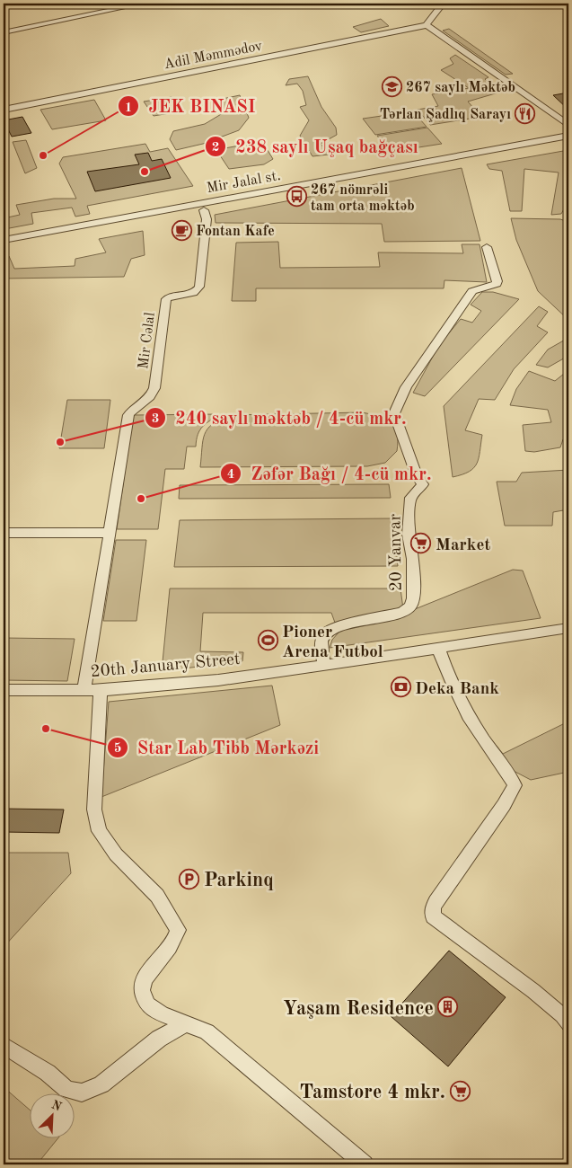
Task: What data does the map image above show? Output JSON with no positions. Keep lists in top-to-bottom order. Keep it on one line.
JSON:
{"streets":{"street":["Adil Məmmədov","Mir Jalal st.","Mir Cəlal","20 Yanvar","20th January Street"]},"crossings":[["Mir Jalal st.","Mir Cəlal"],["20 Yanvar","20th January Street"]],"places":{"school or university":["267 saylı Məktəb"],"restaurant":["Tərlan Şadlıq Sarayı"],"other":["JEK BINASI","238 saylı Uşaq bağçası","240 saylı məktəb / 4-cü mkr.","Zəfər Bağı / 4-cü mkr.","Star Lab Tibb Mәrkәzi"],"bus stop":["267 nömrəli tam orta məktəb"],"cafe":["Fontan Kafe"],"supermarket":["Market","Tamstore 4 mkr."],"sports":["Pioner Arena Futbol"],"bank":["Deka Bank"],"parking":["Parkinq"],"building":["Yaşam Residence"]},"north":"top right"}
